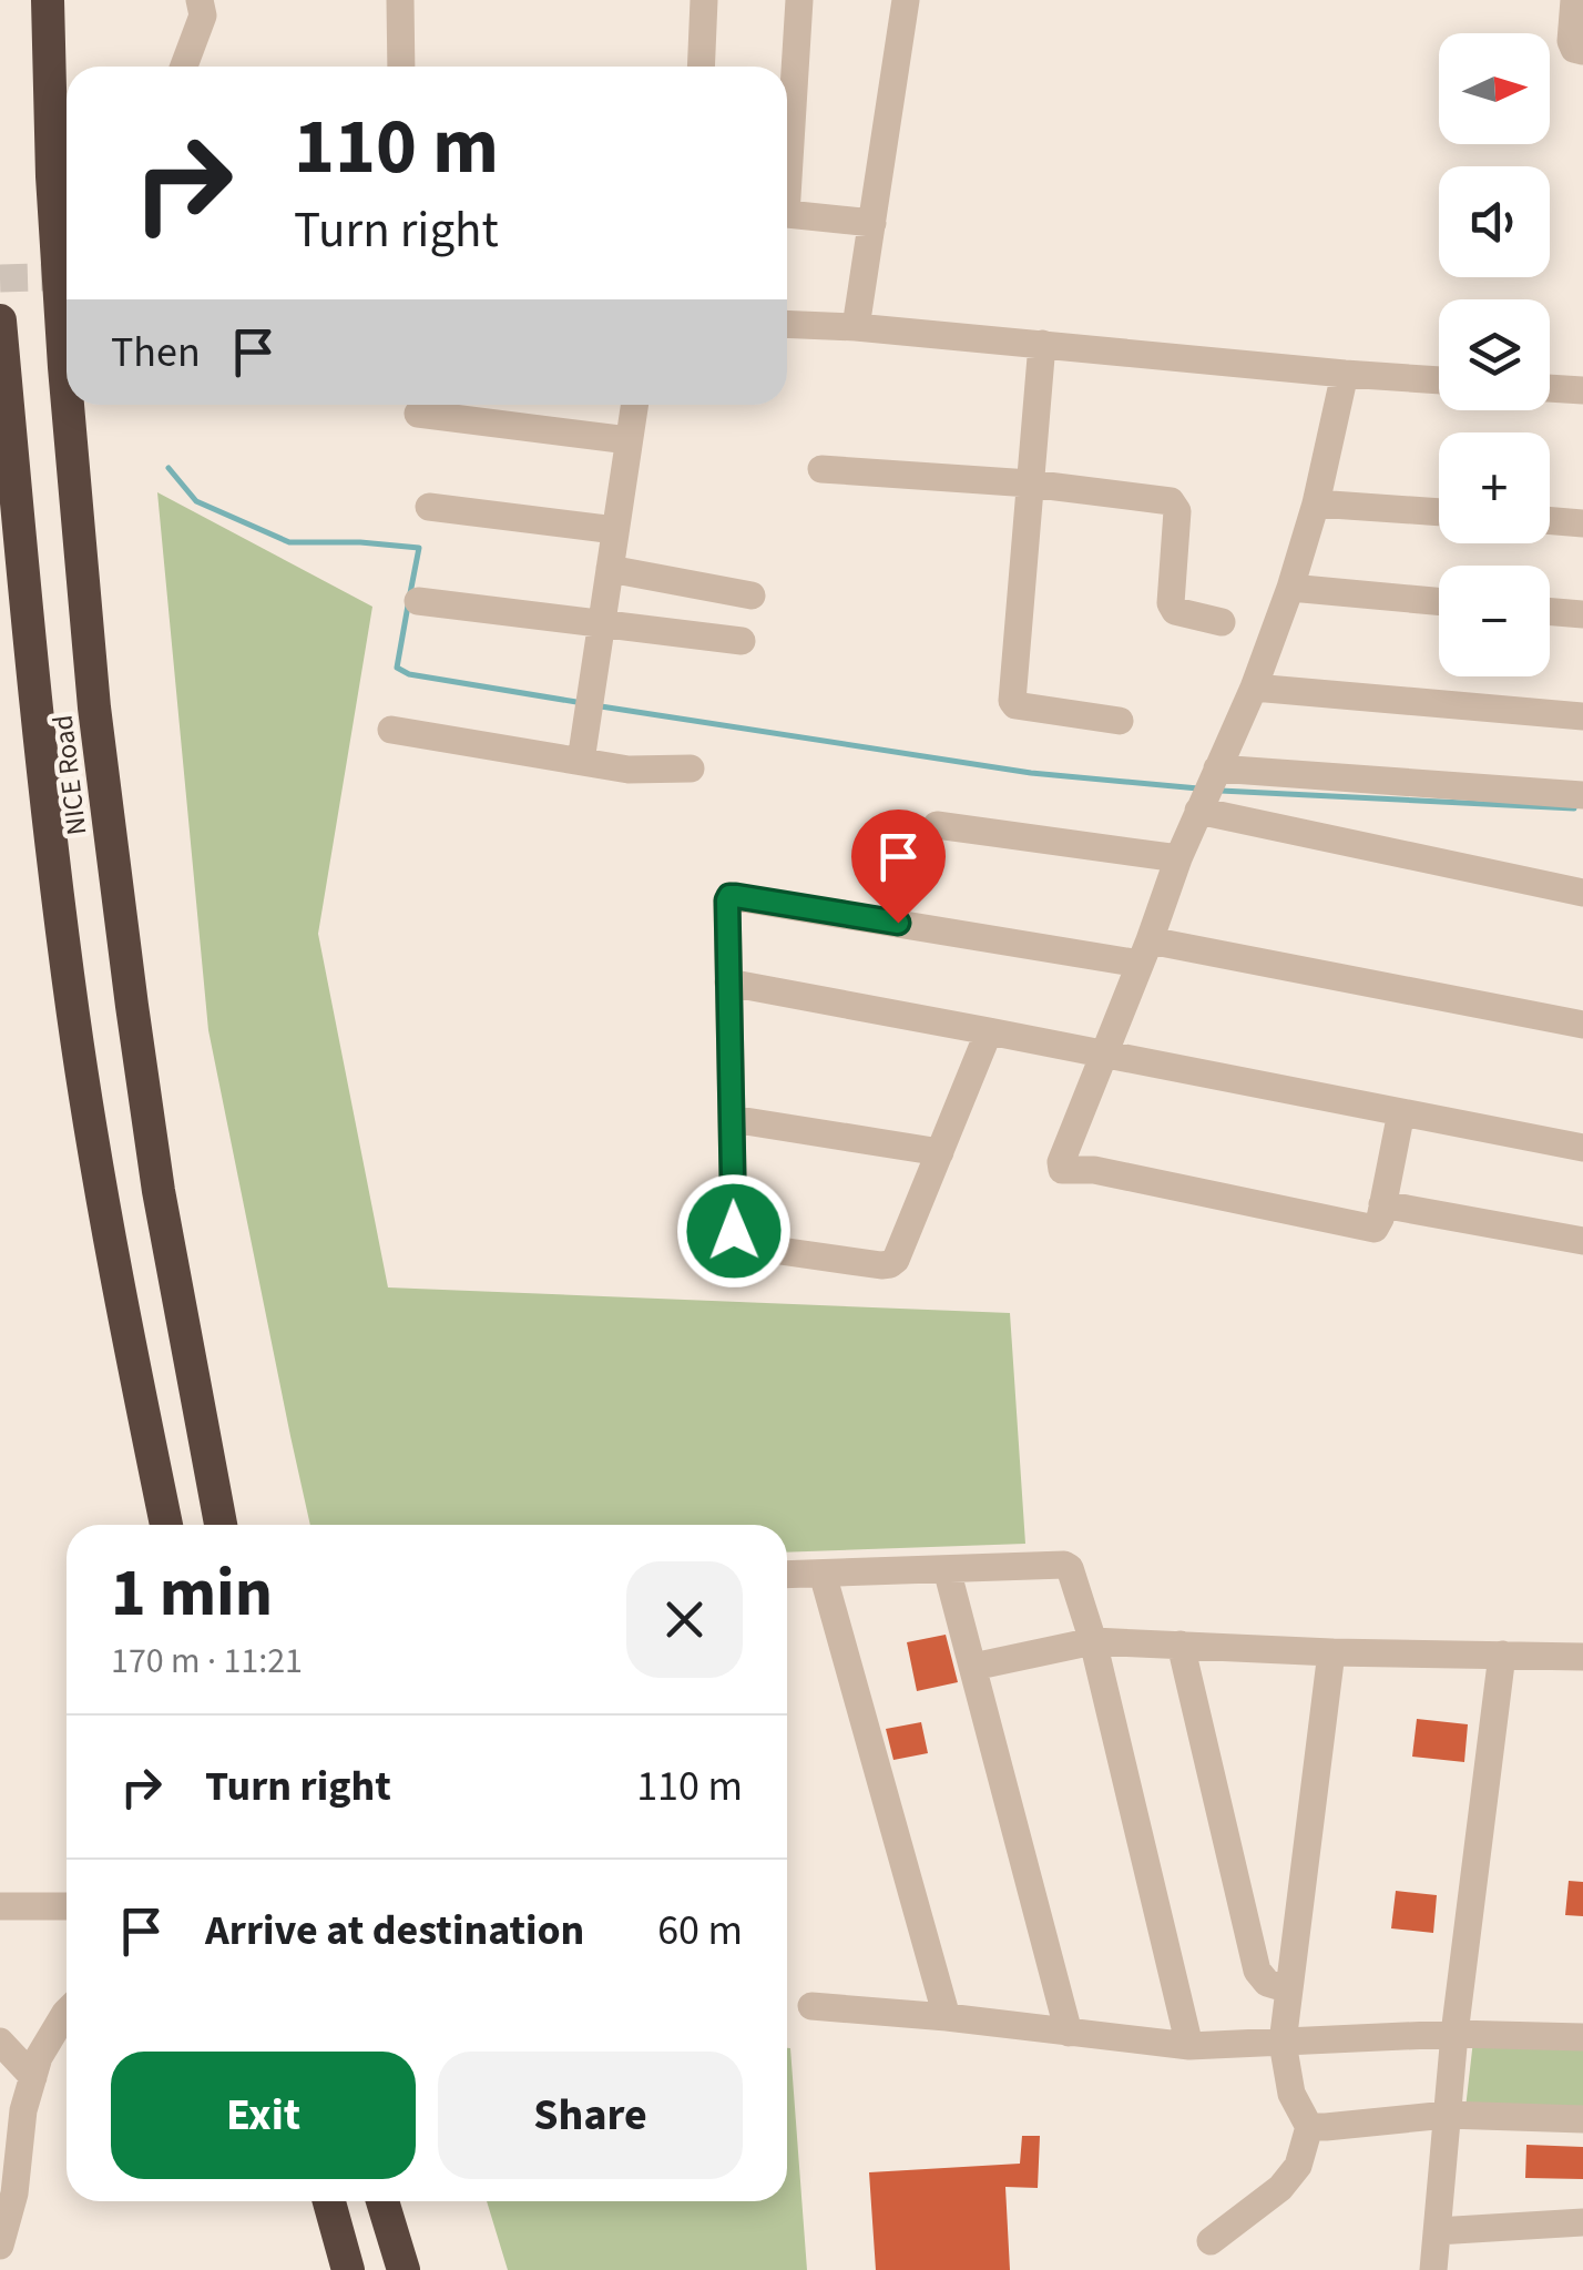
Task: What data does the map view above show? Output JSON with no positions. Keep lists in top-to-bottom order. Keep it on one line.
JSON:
{"streets":{"highway":["NICE Road"]},"north":"right","page":{"map_buttons":["+","−"],"turn":["110 m","Turn right"],"then":"Then","heading":["1 min","170 m · 11:21"],"list":[{"name":"Turn right","value":"110 m"},{"name":"Arrive at destination","value":"60 m"}],"buttons":["Exit","Share"]}}
